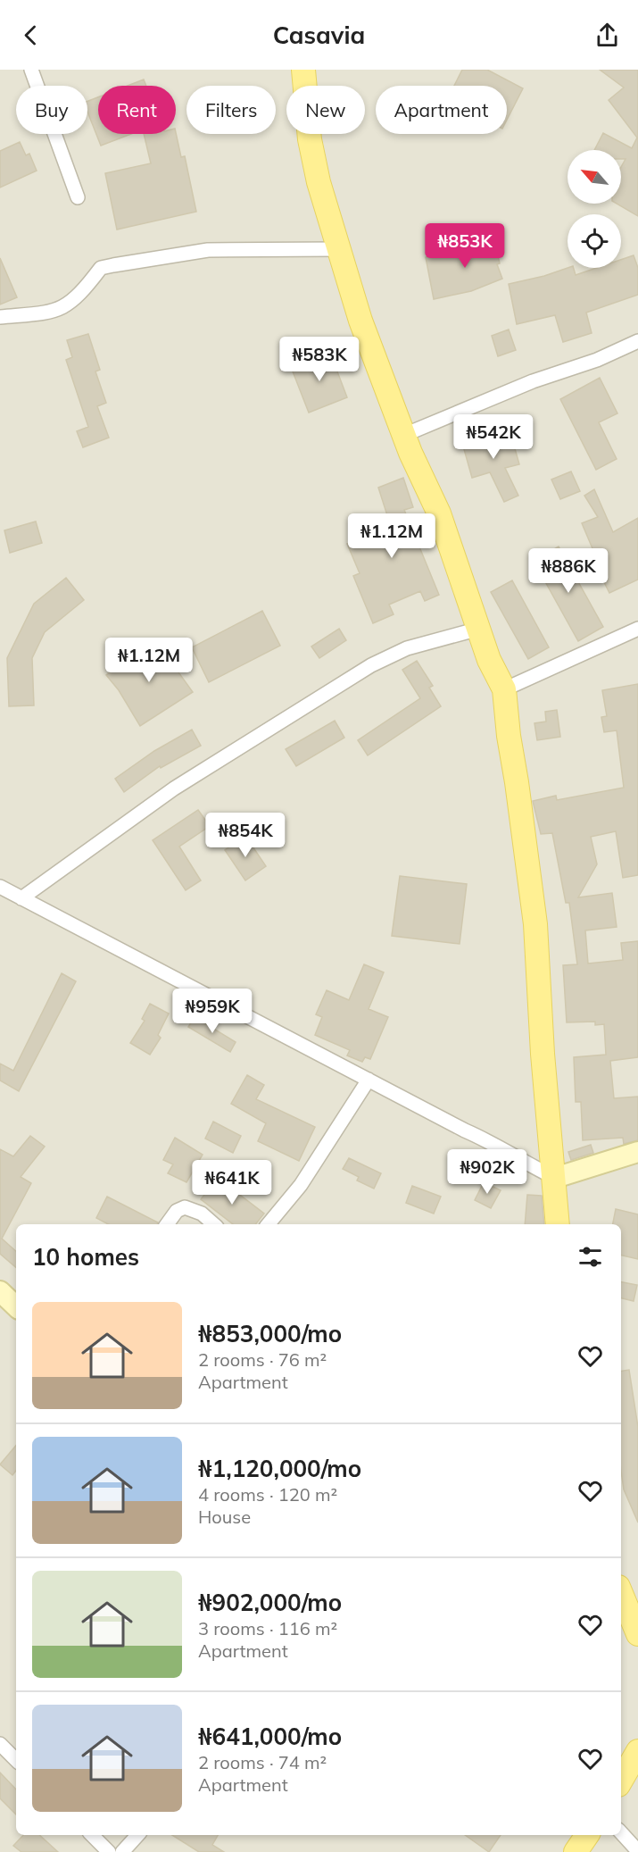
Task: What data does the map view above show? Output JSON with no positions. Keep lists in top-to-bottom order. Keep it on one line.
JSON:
{"north":"top left","page":{"header":"Casavia","chip":["Buy","Rent","Filters","New","Apartment"],"price":["₦853K","₦583K","₦542K","₦1.12M","₦886K","₦1.12M","₦854K","₦959K","₦902K","₦641K"],"heading":"10 homes","list":[{"name":"₦853,000/mo","note":"2 rooms · 76 m² · Apartment"},{"name":"₦1,120,000/mo","note":"4 rooms · 120 m² · House"},{"name":"₦902,000/mo","note":"3 rooms · 116 m² · Apartment"},{"name":"₦641,000/mo","note":"2 rooms · 74 m² · Apartment"}]}}
